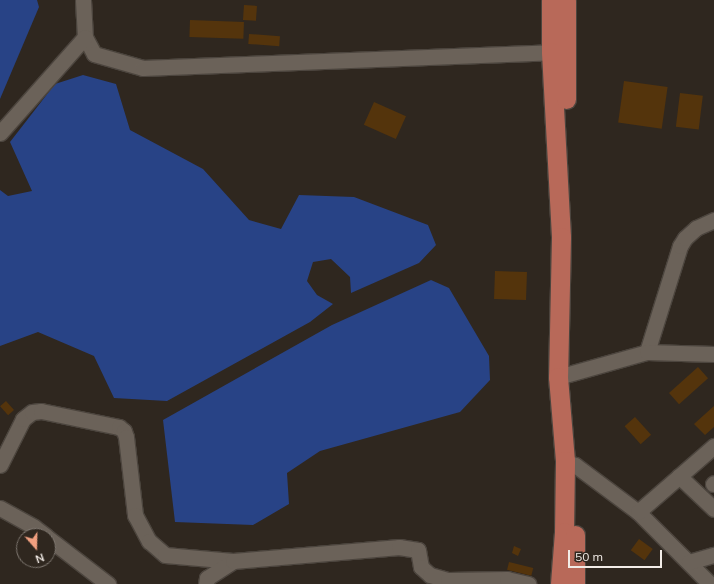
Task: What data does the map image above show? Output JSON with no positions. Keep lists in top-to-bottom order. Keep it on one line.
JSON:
{"scale_bar":"50 m","north":"bottom"}
